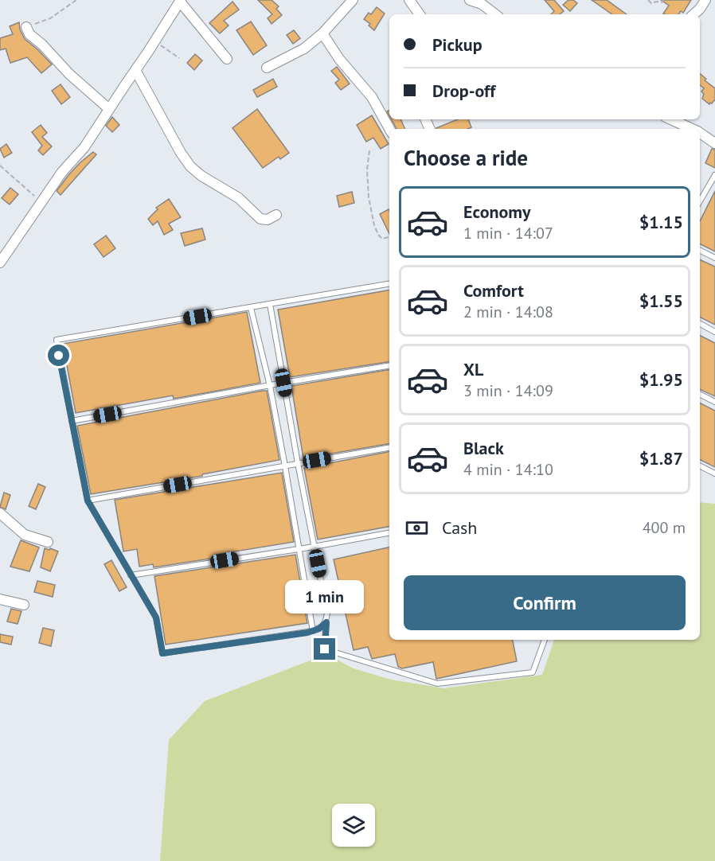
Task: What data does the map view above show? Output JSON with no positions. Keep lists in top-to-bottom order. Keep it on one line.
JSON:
{"page":{"banner":["Pickup","Drop-off"],"heading":"Choose a ride","list":[{"name":"Economy","note":"1 min · 14:07","value":"$1.15"},{"name":"Comfort","note":"2 min · 14:08","value":"$1.55"},{"name":"XL","note":"3 min · 14:09","value":"$1.95"},{"name":"Black","note":"4 min · 14:10","value":"$1.87"}],"pay":["Cash","400 m"],"buttons":"Confirm","bubble":"1 min"}}
